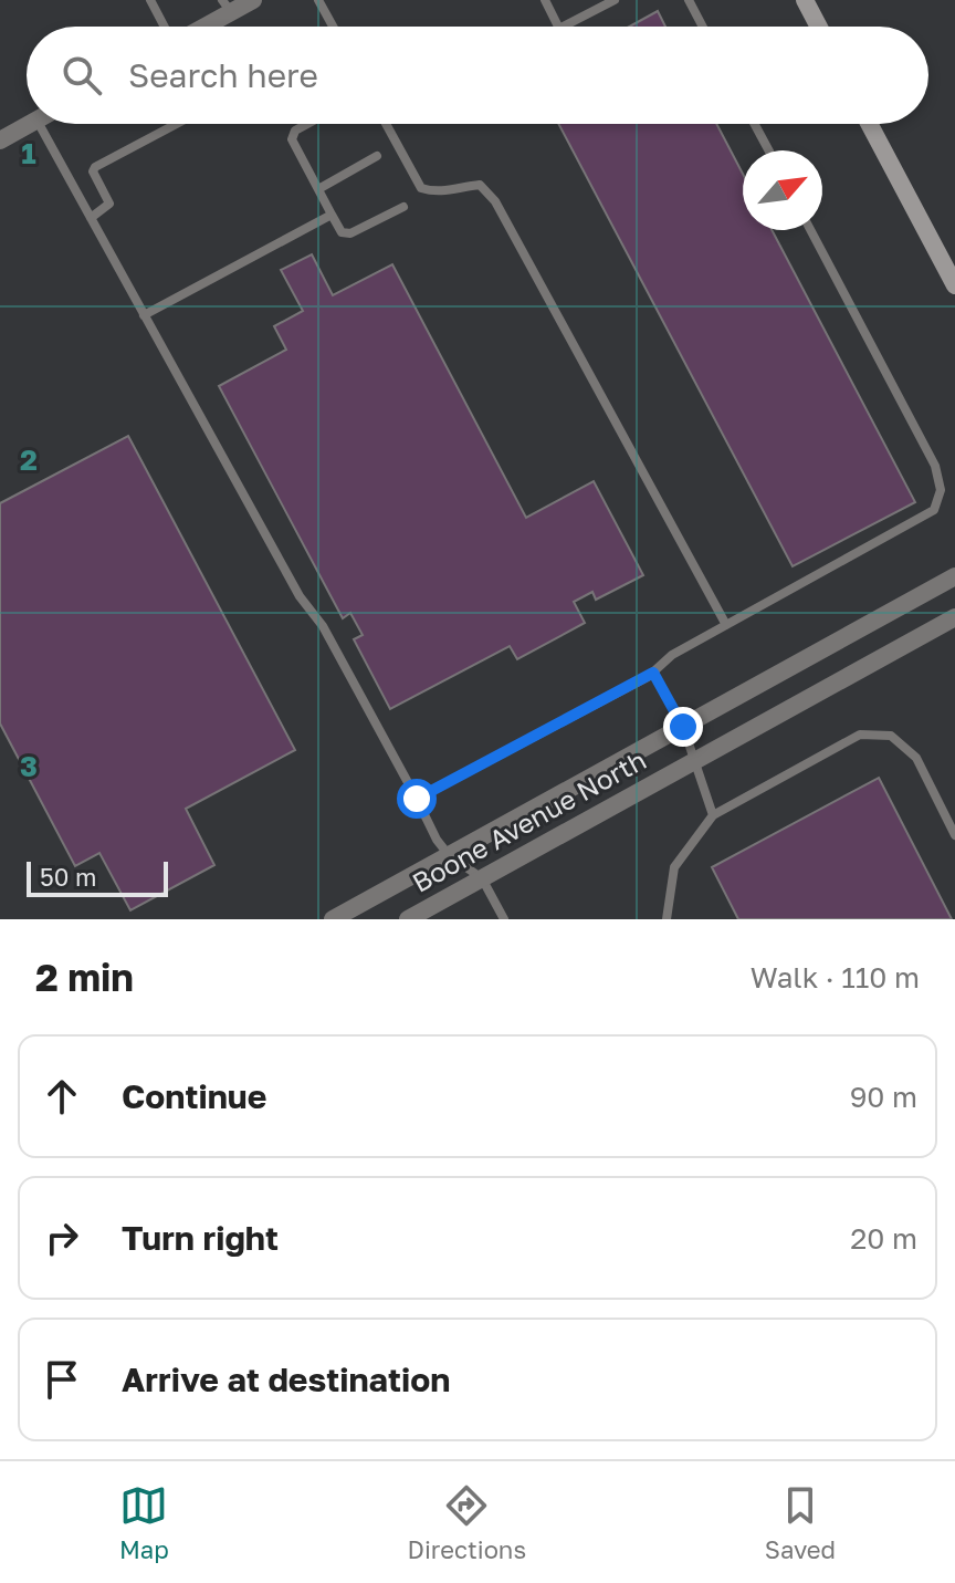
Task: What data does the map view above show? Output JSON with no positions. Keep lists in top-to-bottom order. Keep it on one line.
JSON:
{"streets":{"street":["Boone Avenue North"]},"scale_bar":"50 m","north":"top right","page":{"search":"Search here","scale":"50 m","heading":["2 min","Walk · 110 m"],"list":[["Continue","90 m"],["Turn right","20 m"],"Arrive at destination"],"nav":["Map","Directions","Saved"]},"grid":{"rows":["1","2","3"]}}
